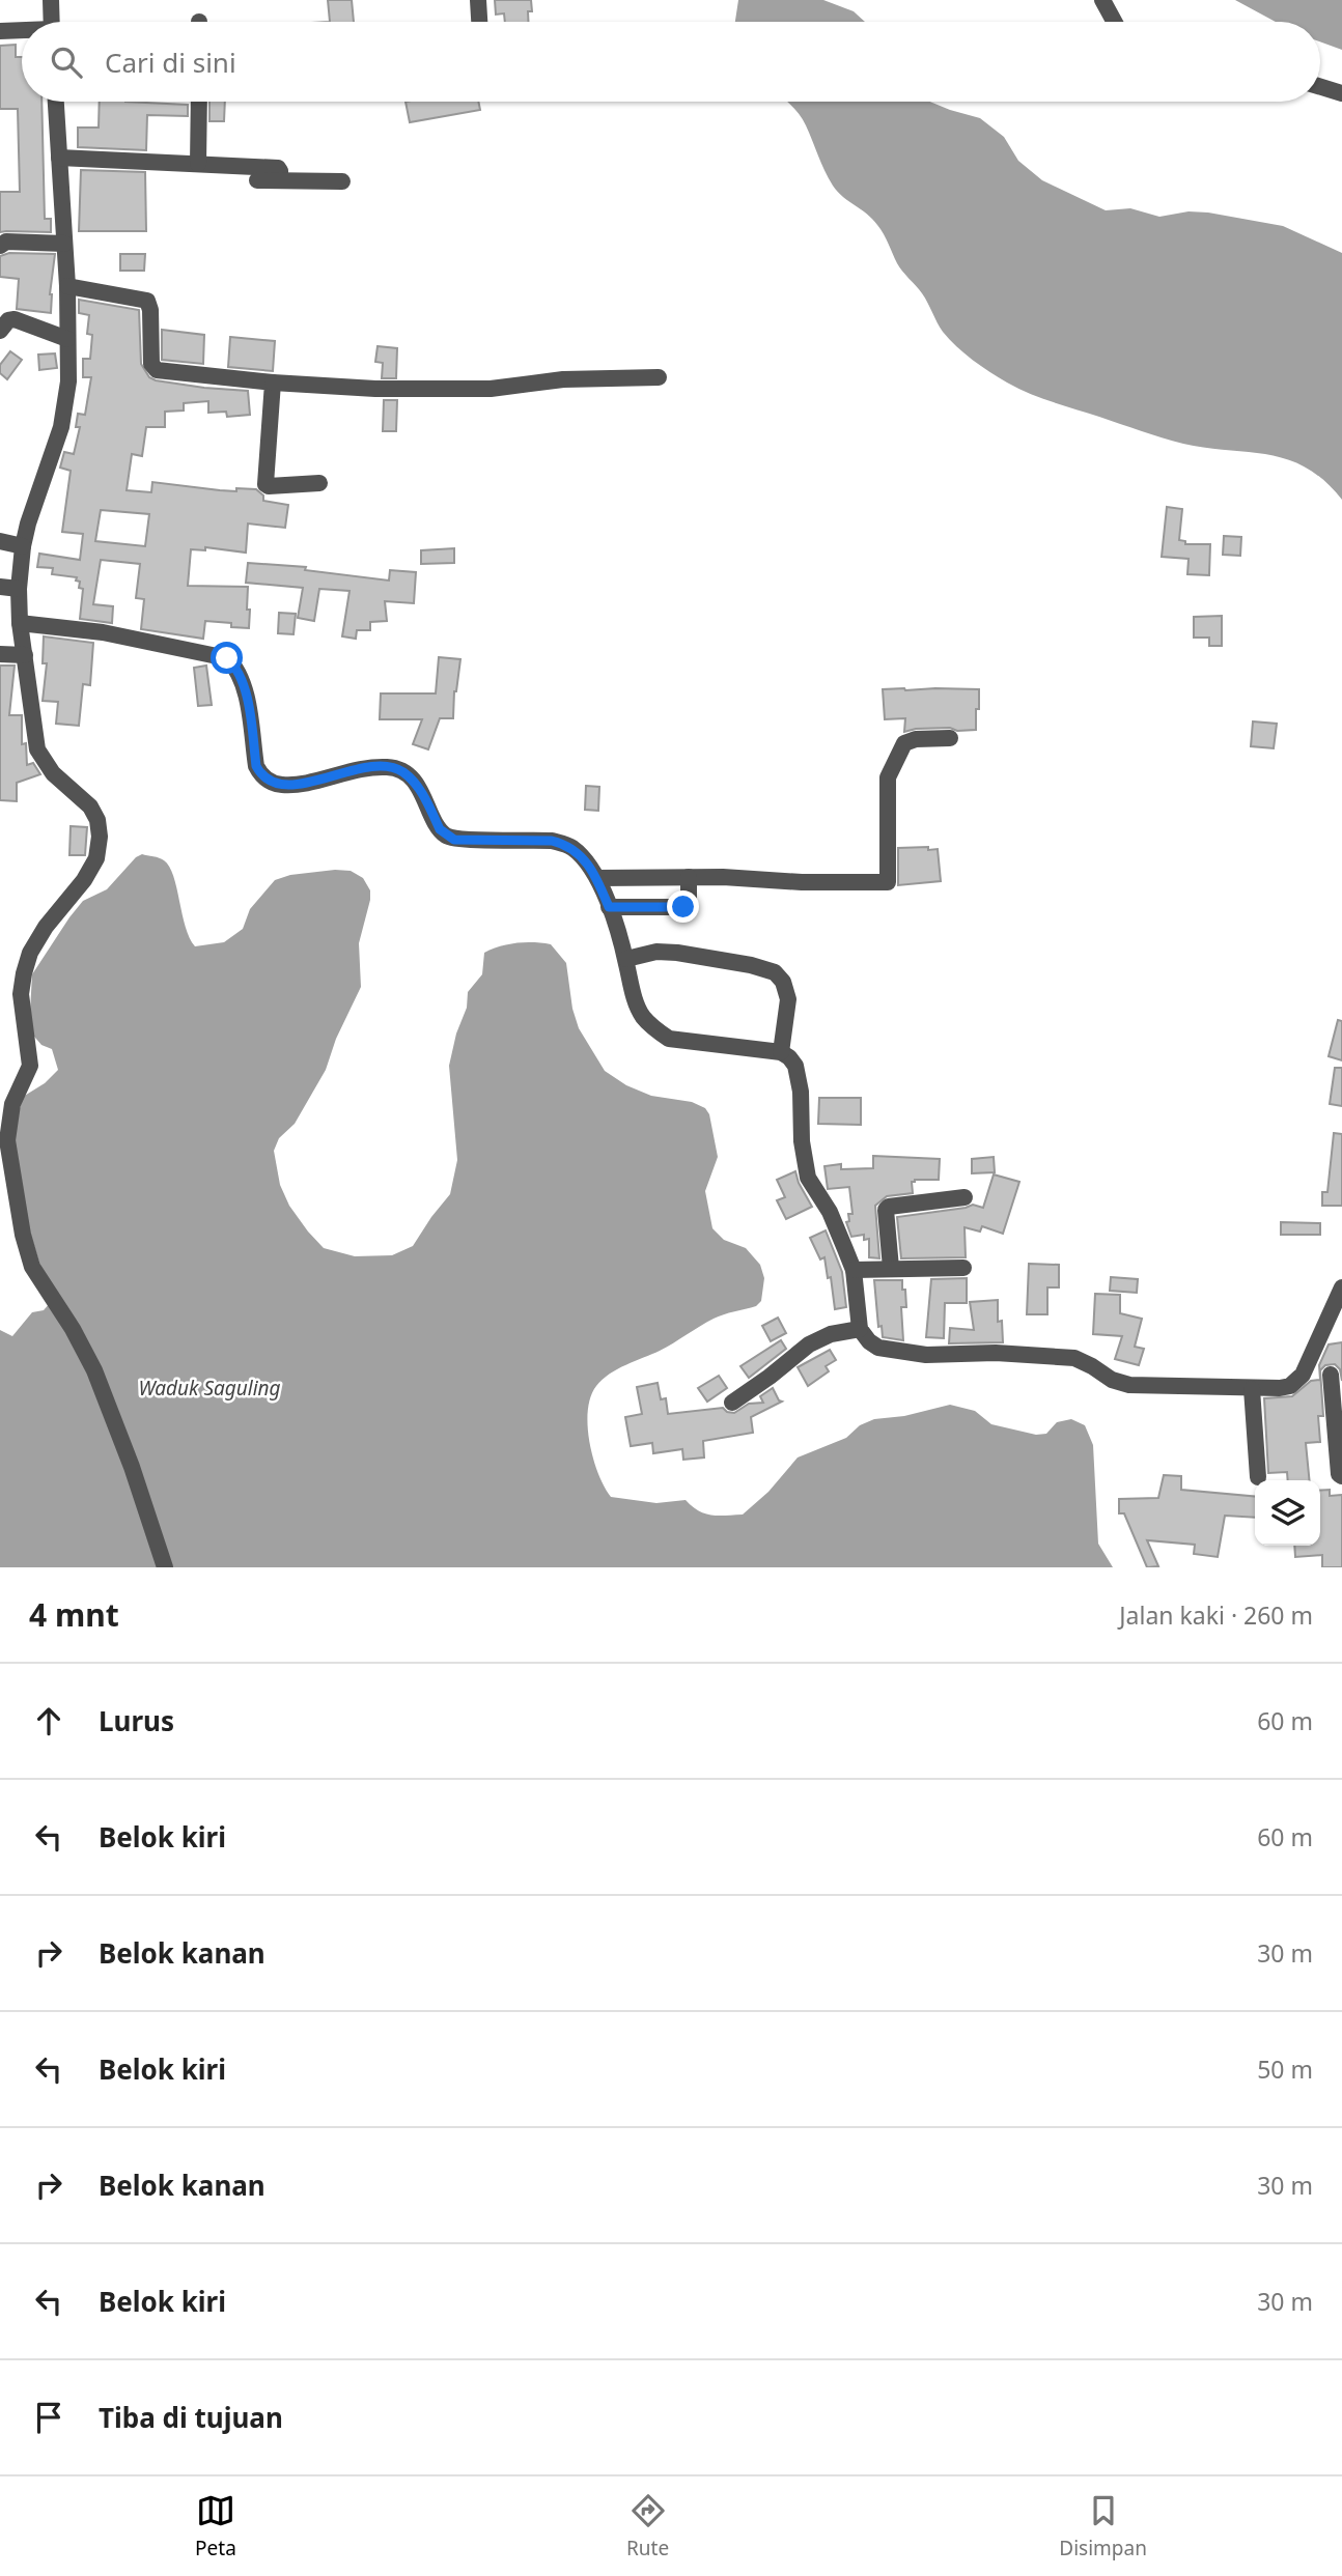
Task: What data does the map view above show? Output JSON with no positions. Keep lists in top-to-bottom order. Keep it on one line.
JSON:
{"water":["Waduk Saguling"],"page":{"search":"Cari di sini","heading":["4 mnt","Jalan kaki · 260 m"],"list":[["Lurus","60 m"],["Belok kiri","60 m"],["Belok kanan","30 m"],["Belok kiri","50 m"],["Belok kanan","30 m"],["Belok kiri","30 m"],"Tiba di tujuan"],"nav":["Peta","Rute","Disimpan"]}}
